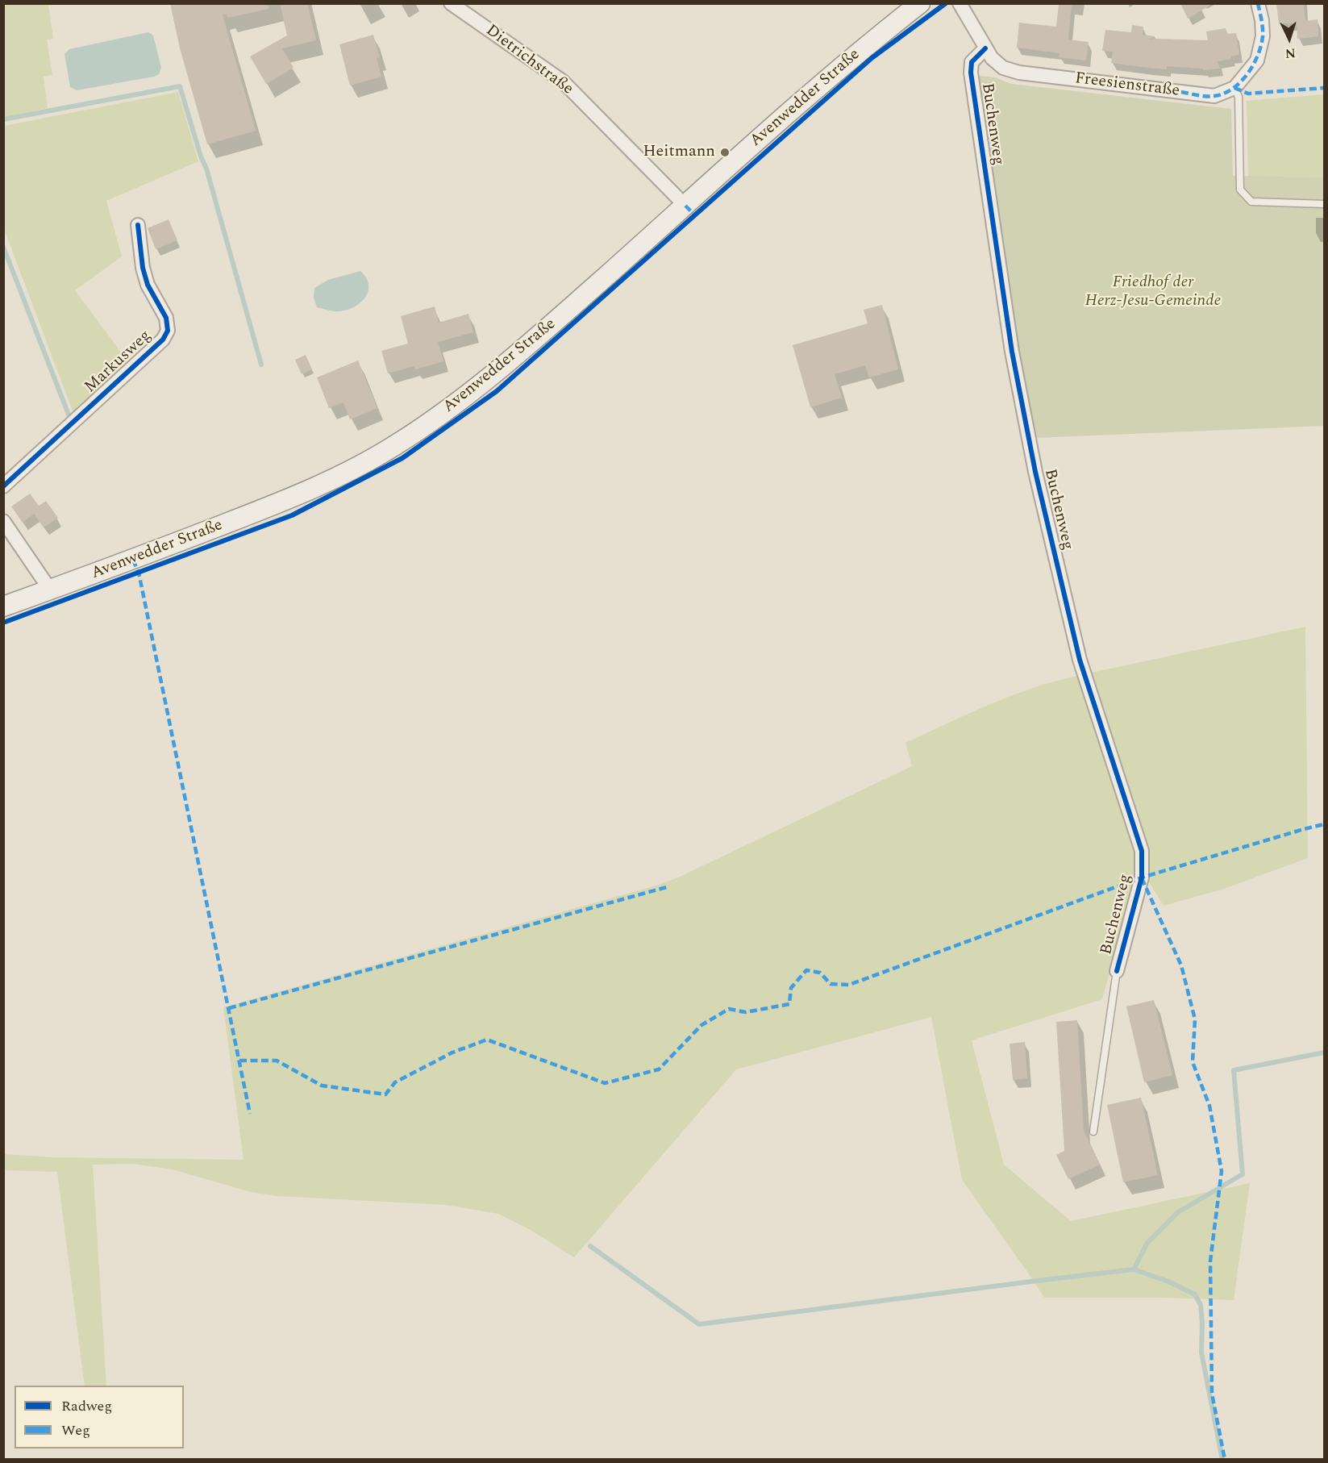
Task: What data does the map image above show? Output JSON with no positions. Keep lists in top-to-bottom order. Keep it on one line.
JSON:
{"streets":{"main road":["Avenwedder Straße"],"street":["Dietrichstraße","Freesienstraße","Buchenweg","Markusweg"]},"crossings":[["Dietrichstraße","Avenwedder Straße"],["Freesienstraße","Buchenweg"]],"parks":["Friedhof der Herz-Jesu-Gemeinde"],"places":["Heitmann"],"legend":["Radweg","Weg"],"north":"bottom"}
